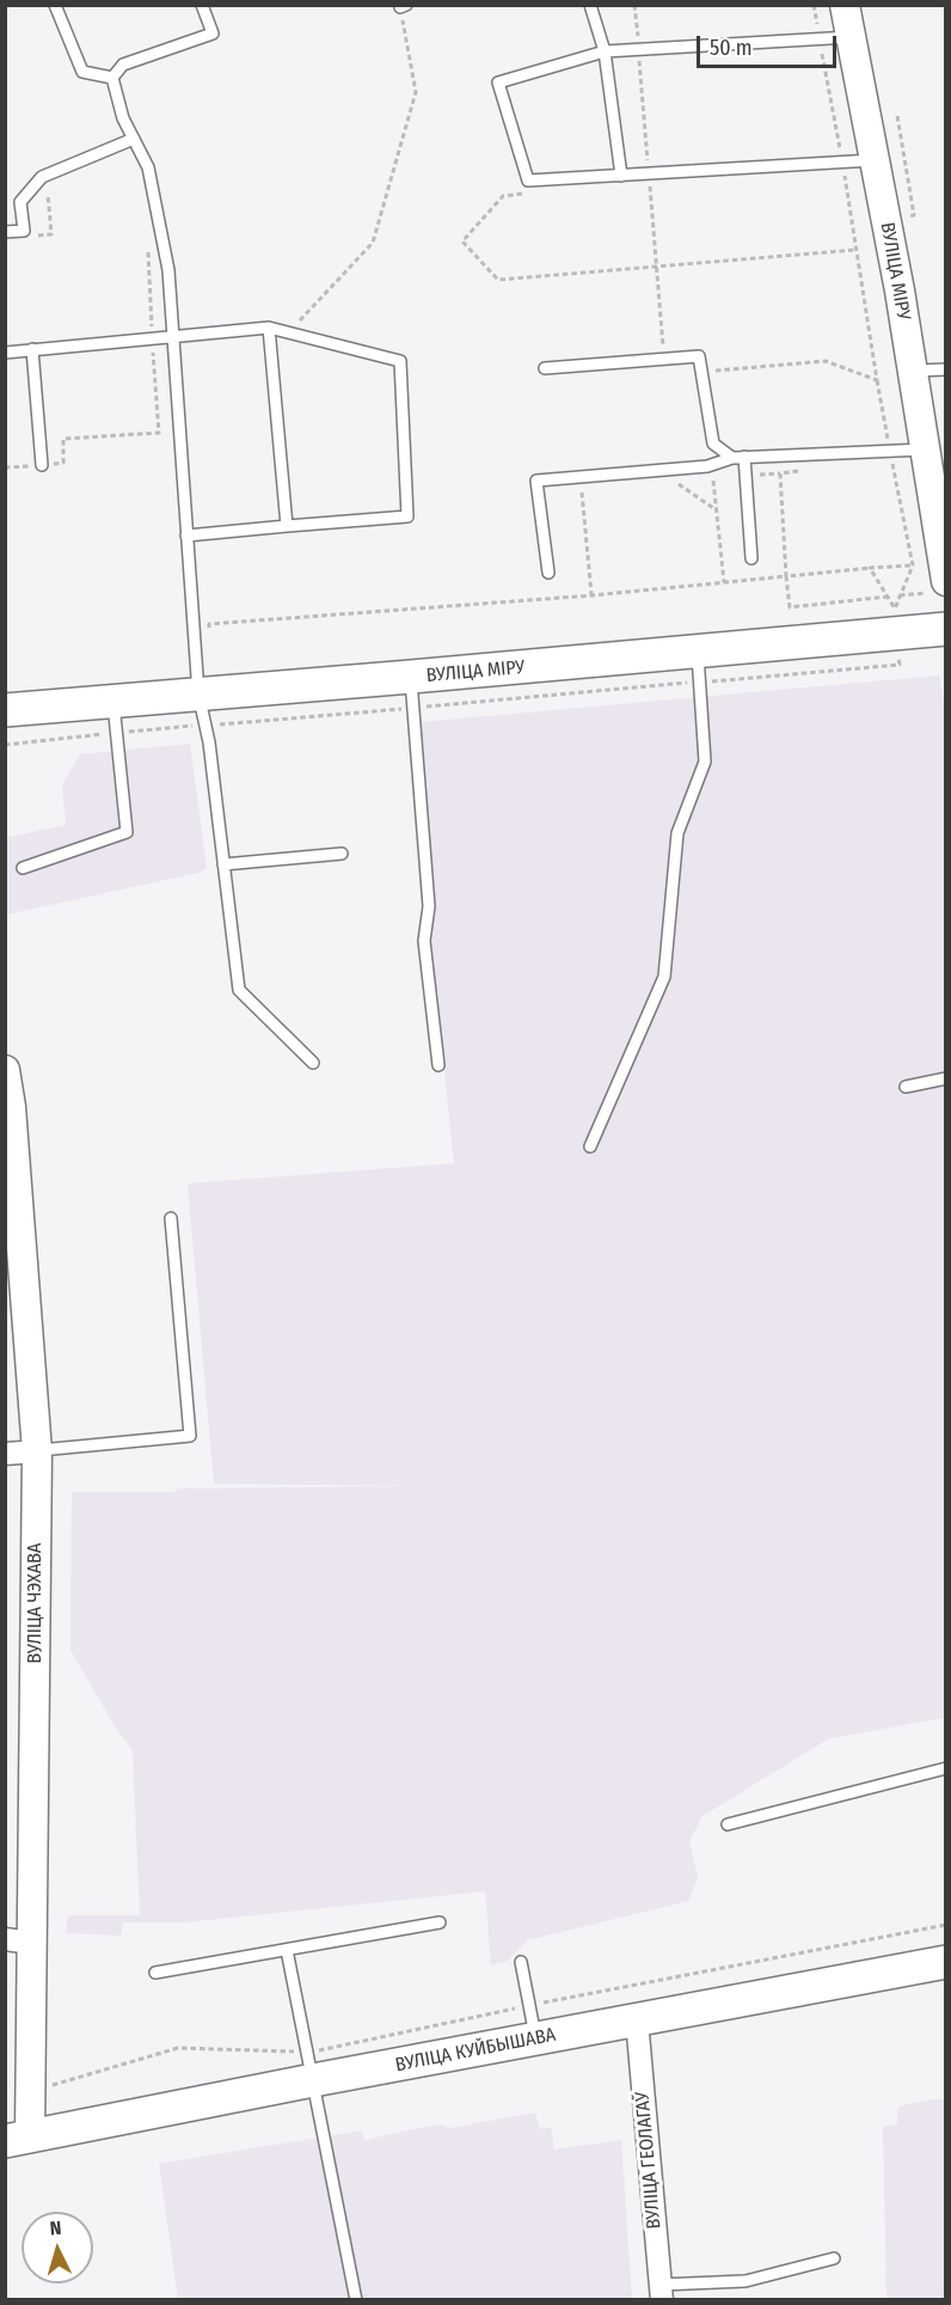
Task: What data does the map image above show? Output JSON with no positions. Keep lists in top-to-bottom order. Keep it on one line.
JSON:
{"streets":{"main road":["ВУЛІЦА МІРУ","ВУЛІЦА КУЙБЫШАВА"],"street":["ВУЛІЦА ЧЭХАВА","ВУЛІЦА ГЕОЛАГАЎ"]},"crossings":[["ВУЛІЦА ЧЭХАВА","ВУЛІЦА КУЙБЫШАВА"],["ВУЛІЦА КУЙБЫШАВА","ВУЛІЦА ГЕОЛАГАЎ"]],"scale_bar":"50 m","north":"top"}
